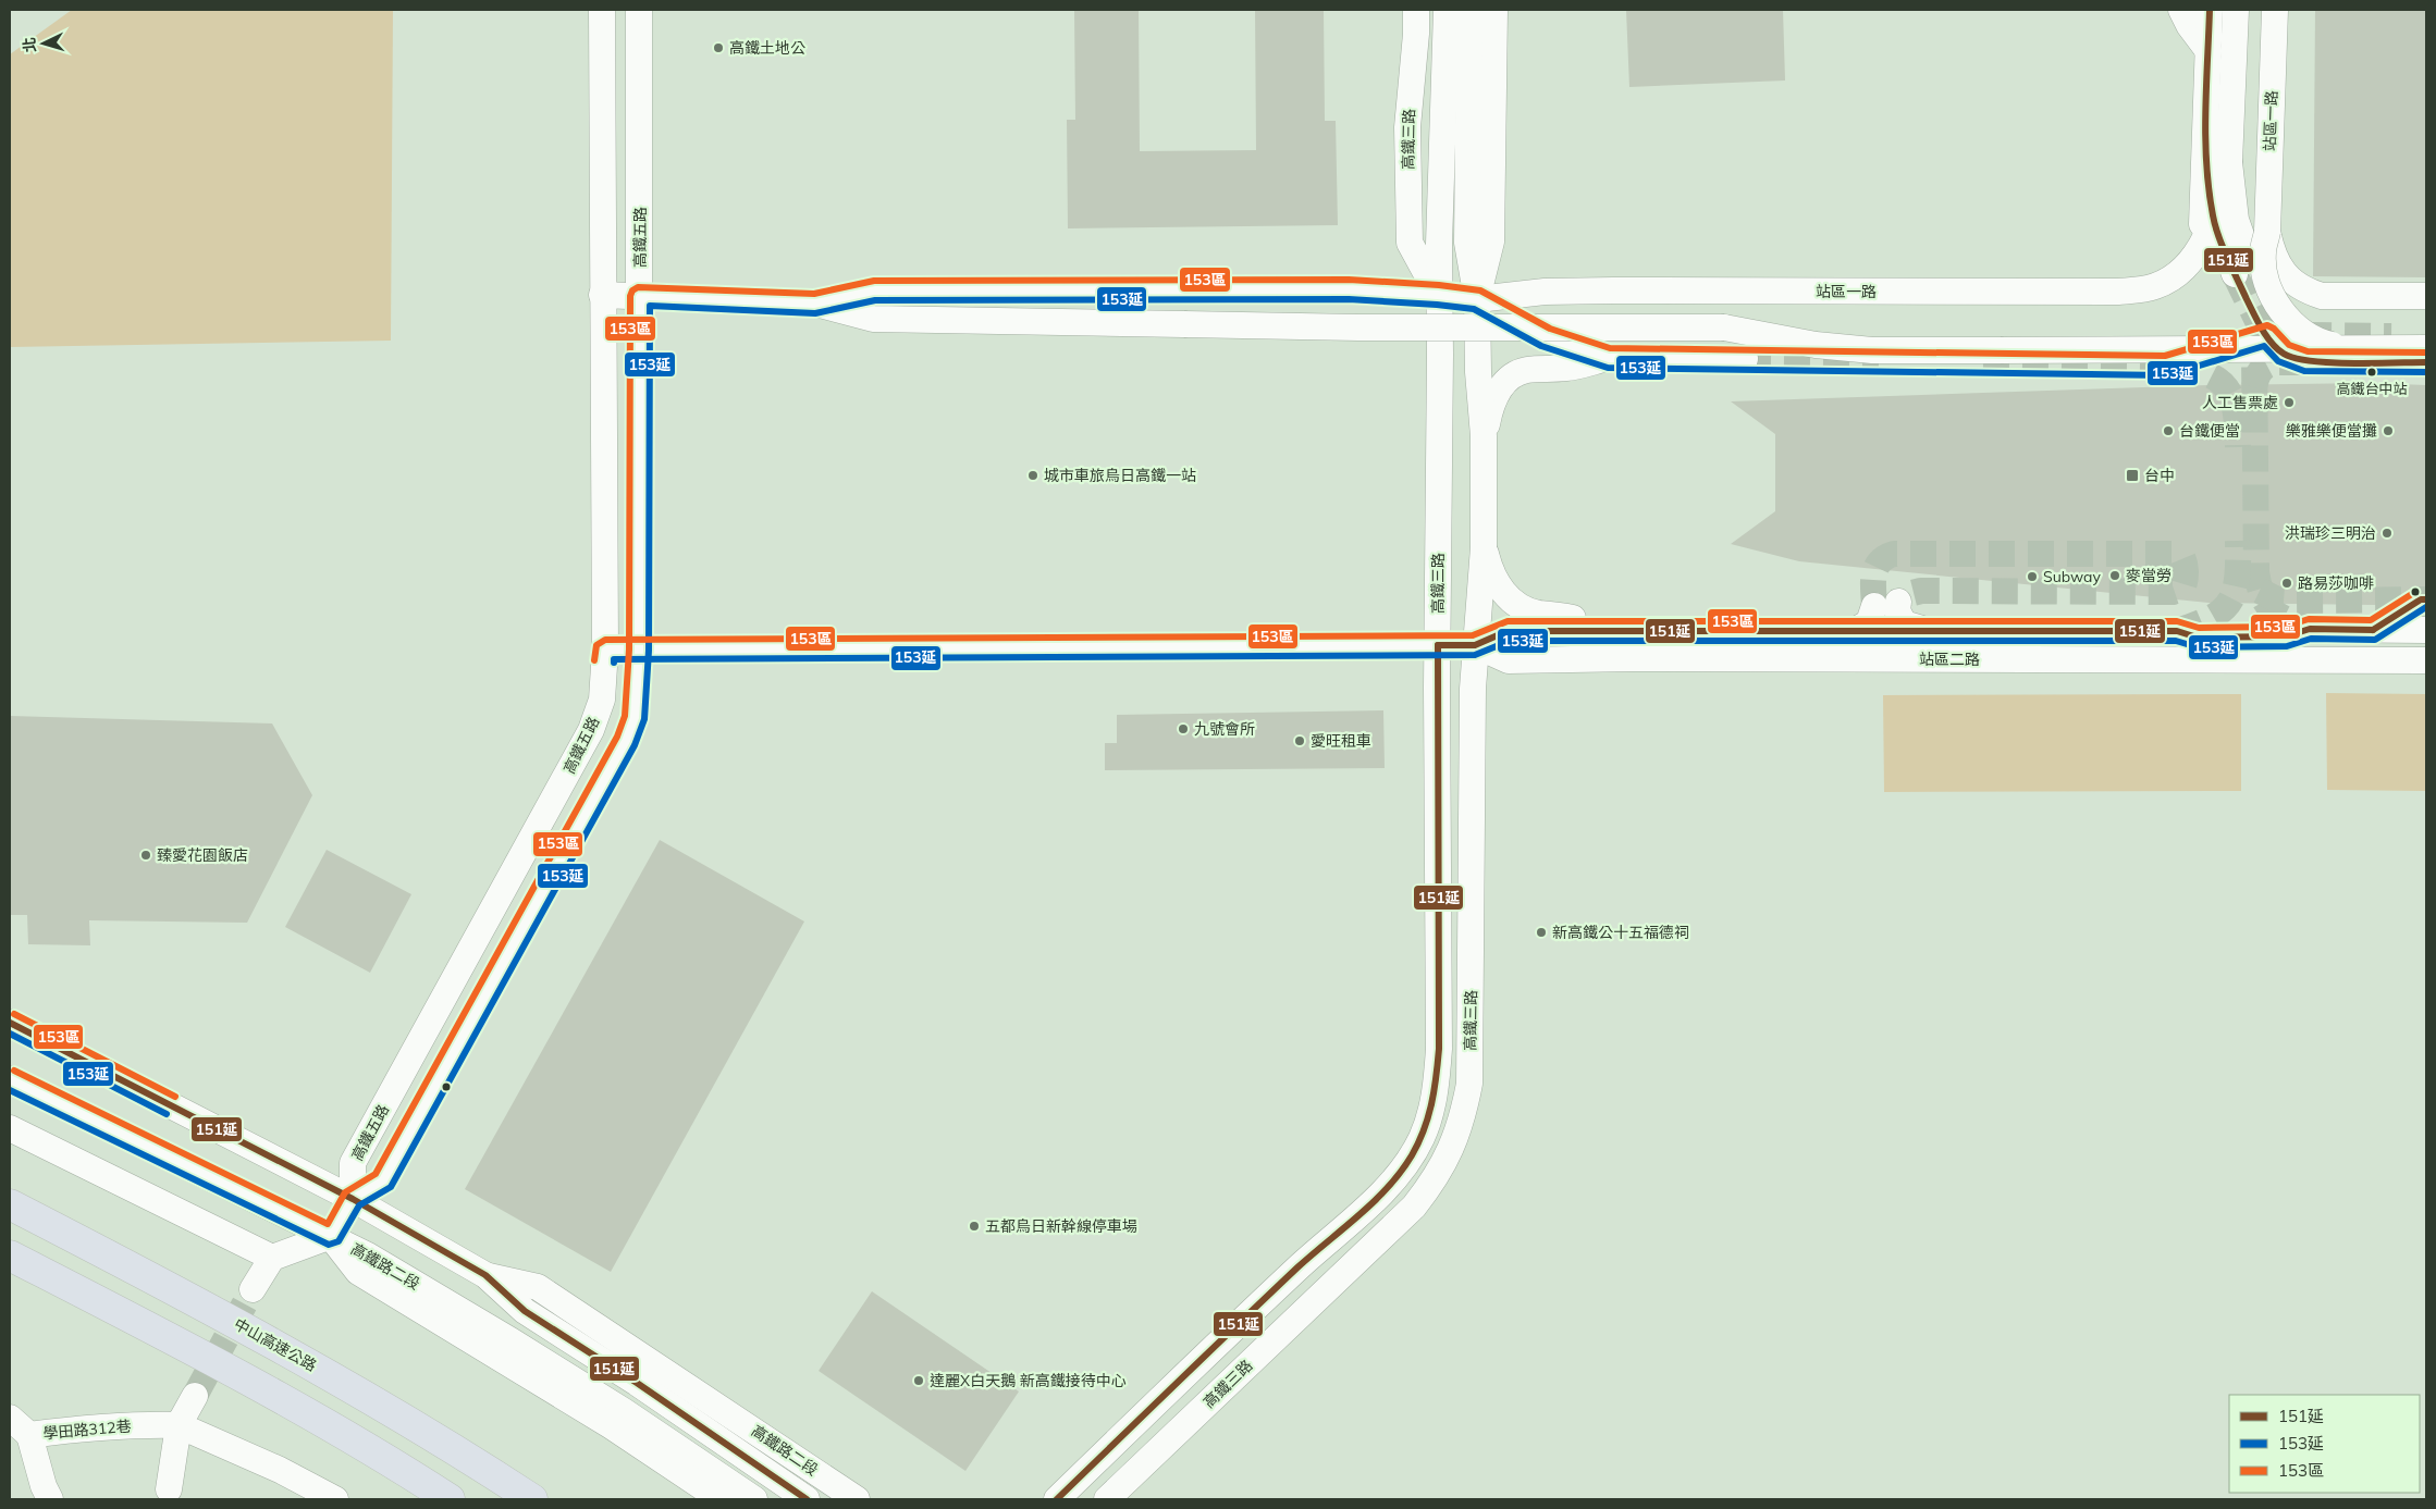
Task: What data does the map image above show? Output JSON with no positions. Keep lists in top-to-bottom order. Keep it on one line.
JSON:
{"streets":{"highway":["中山高速公路"],"street":["站區一路","高鐵三路","高鐵五路","站區二路","高鐵路二段","學田路312巷"]},"crossings":[["站區一路","高鐵三路"],["站區一路","高鐵五路"],["高鐵三路","站區二路"],["高鐵五路","站區二路"],["高鐵五路","高鐵路二段"]],"places":{"other":["高鐵土地公","高鐵台中站","人工售票處","台鐵便當","樂雅樂便當攤","城市車旅烏日高鐵一站","洪瑞珍三明治","麥當勞","Subway","路易莎咖啡","九號會所","愛旺租車","臻愛花園飯店","新高鐵公十五福德祠","五都烏日新幹線停車場","達麗X白天鵝 新高鐵接待中心"],"transit":["台中"]},"lines":["transit line 151延","transit line 153區","transit line 153延"],"legend":["151延","153延","153區"],"north":"left"}
